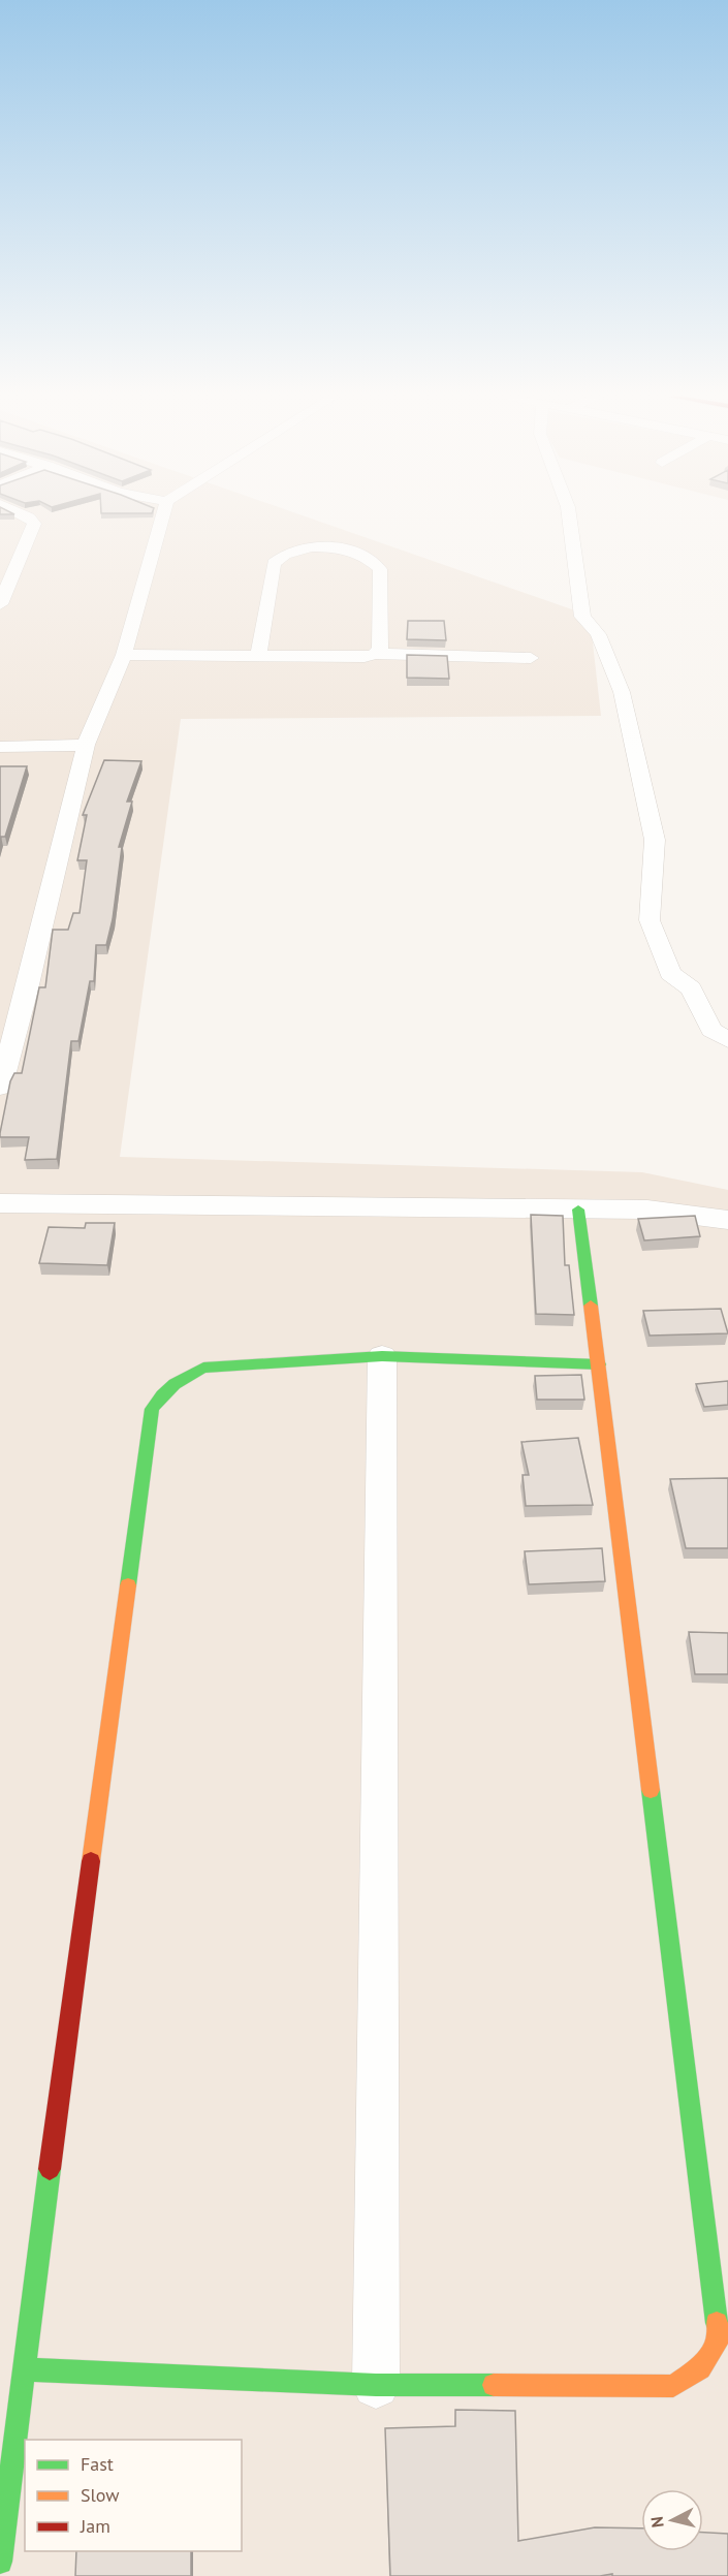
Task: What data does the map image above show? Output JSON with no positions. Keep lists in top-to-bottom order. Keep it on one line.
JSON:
{"legend":["Fast","Slow","Jam"],"north":"left"}
